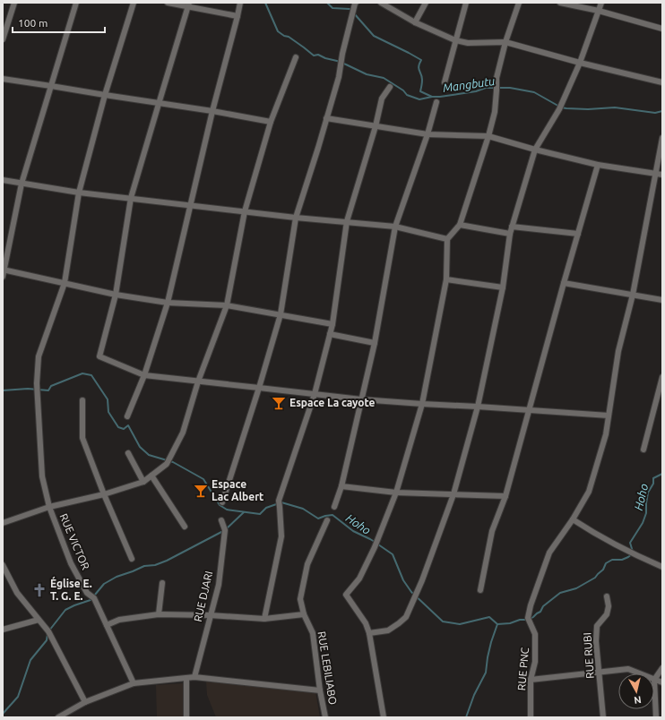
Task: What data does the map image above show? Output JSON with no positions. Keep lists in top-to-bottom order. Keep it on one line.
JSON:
{"streets":{"street":["RUE VICTOR","RUE DJARI","RUE RUBI","RUE LEBILIABO","RUE PNC"]},"water":["Mangbutu","Hoho"],"places":{"bar":["Espace La cayote","Espace Lac Albert"],"church":["Église E. T. G. E."]},"scale_bar":"100 m","north":"bottom"}
